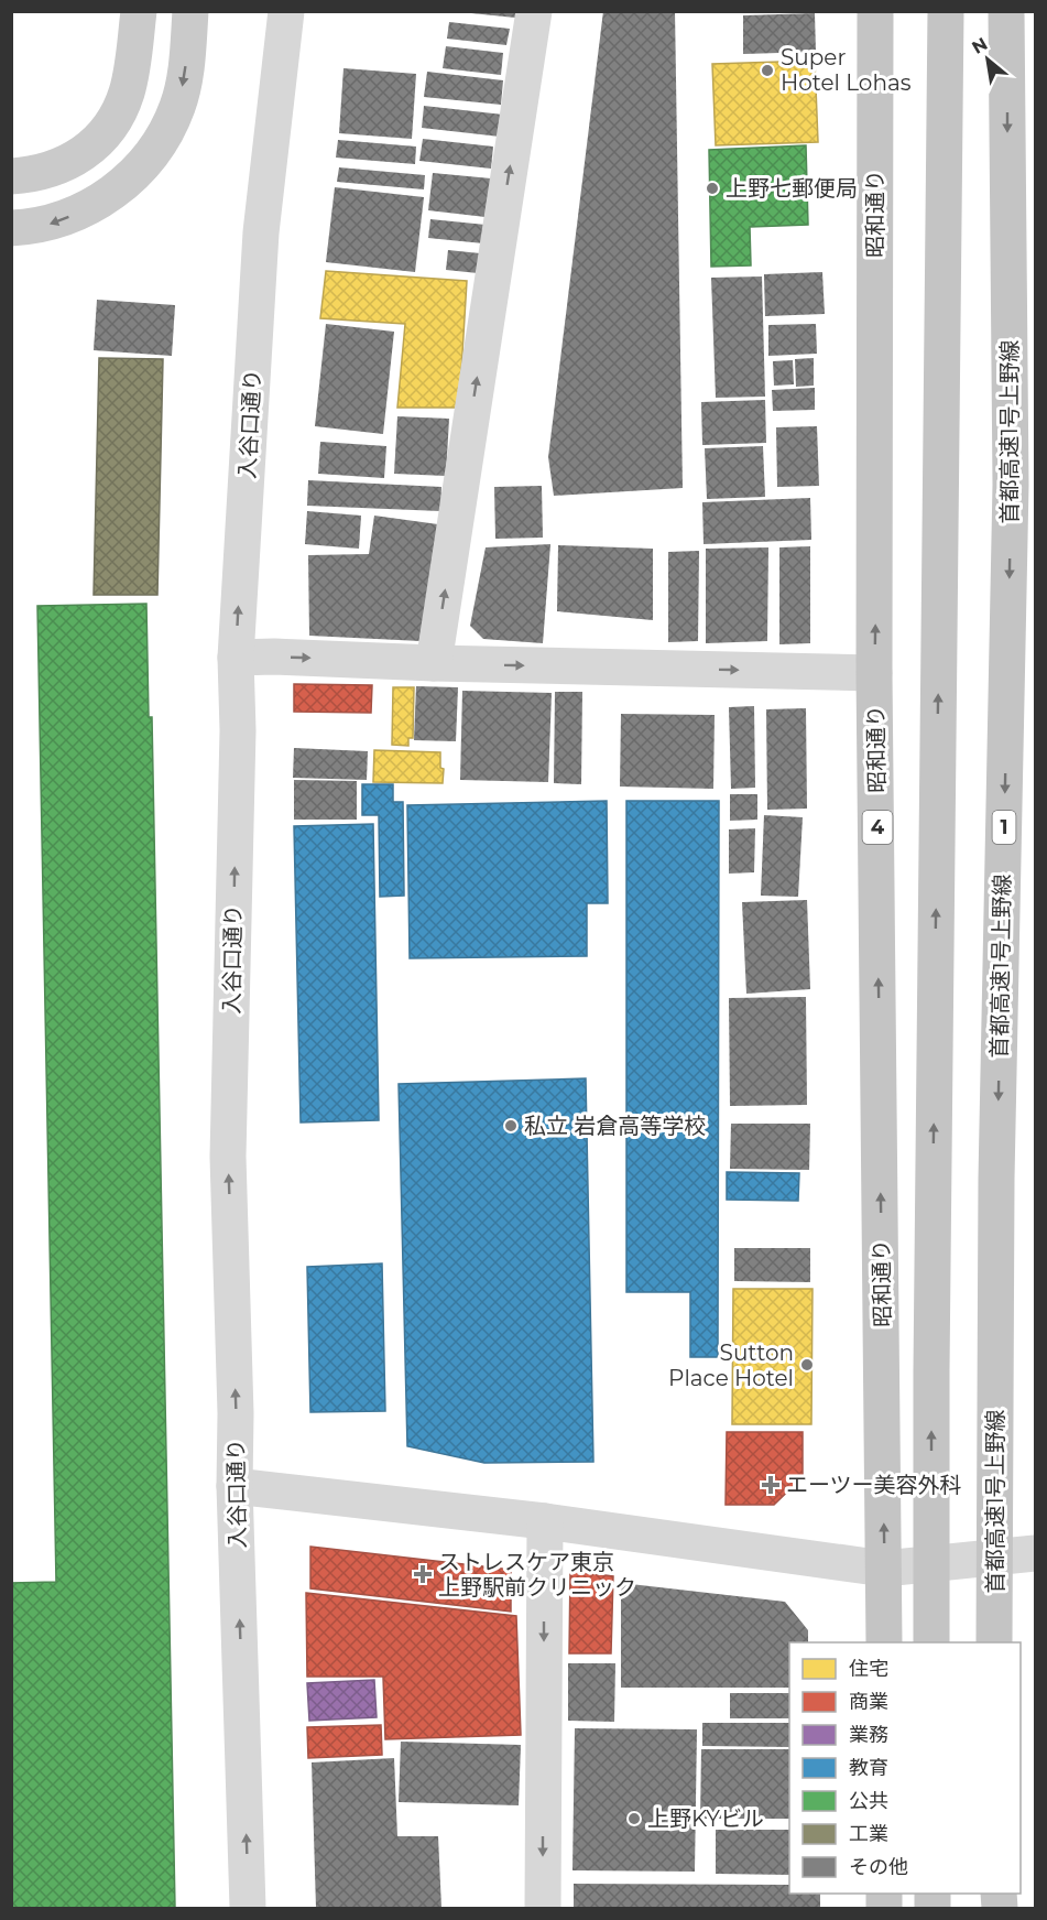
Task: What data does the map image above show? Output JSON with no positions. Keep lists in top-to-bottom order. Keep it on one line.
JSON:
{"streets":{"highway":["昭和通り","首都高速1号上野線","4","1"],"street":["入谷口通り"]},"places":{"other":["Super Hotel Lohas","上野七郵便局","私立 岩倉高等学校","Sutton Place Hotel","上野KYビル"],"health":["エーツー美容外科","ストレスケア東京 上野駅前クリニック"]},"legend":["住宅","商業","業務","教育","公共","工業","その他"],"north":"top left"}
